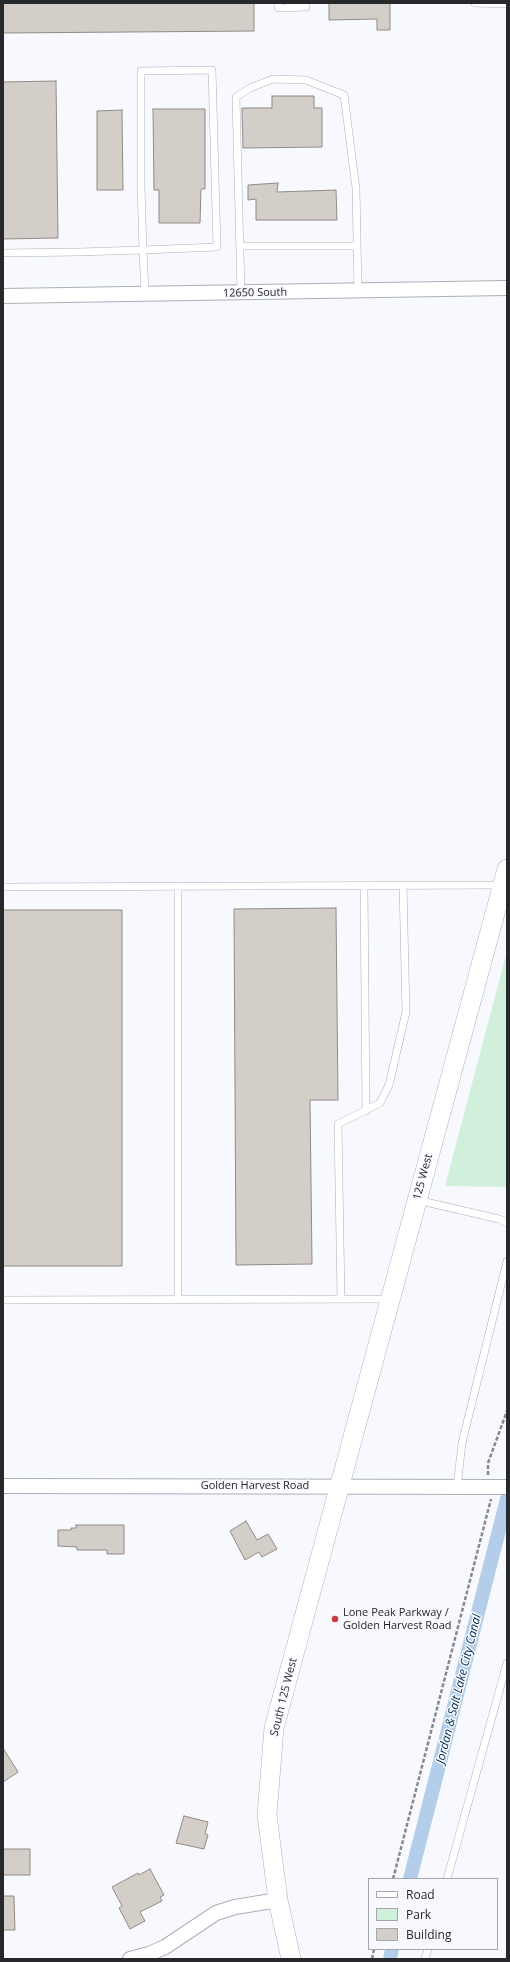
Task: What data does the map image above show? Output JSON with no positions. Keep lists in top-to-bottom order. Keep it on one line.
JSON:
{"streets":{"main road":["125 West","South 125 West"],"street":["12650 South","Golden Harvest Road"]},"crossings":[["125 West","Golden Harvest Road"],["125 West","South 125 West"],["Golden Harvest Road","South 125 West"]],"water":["Jordan & Salt Lake City Canal"],"places":["Lone Peak Parkway / Golden Harvest Road"],"legend":["Road","Park","Building"]}
